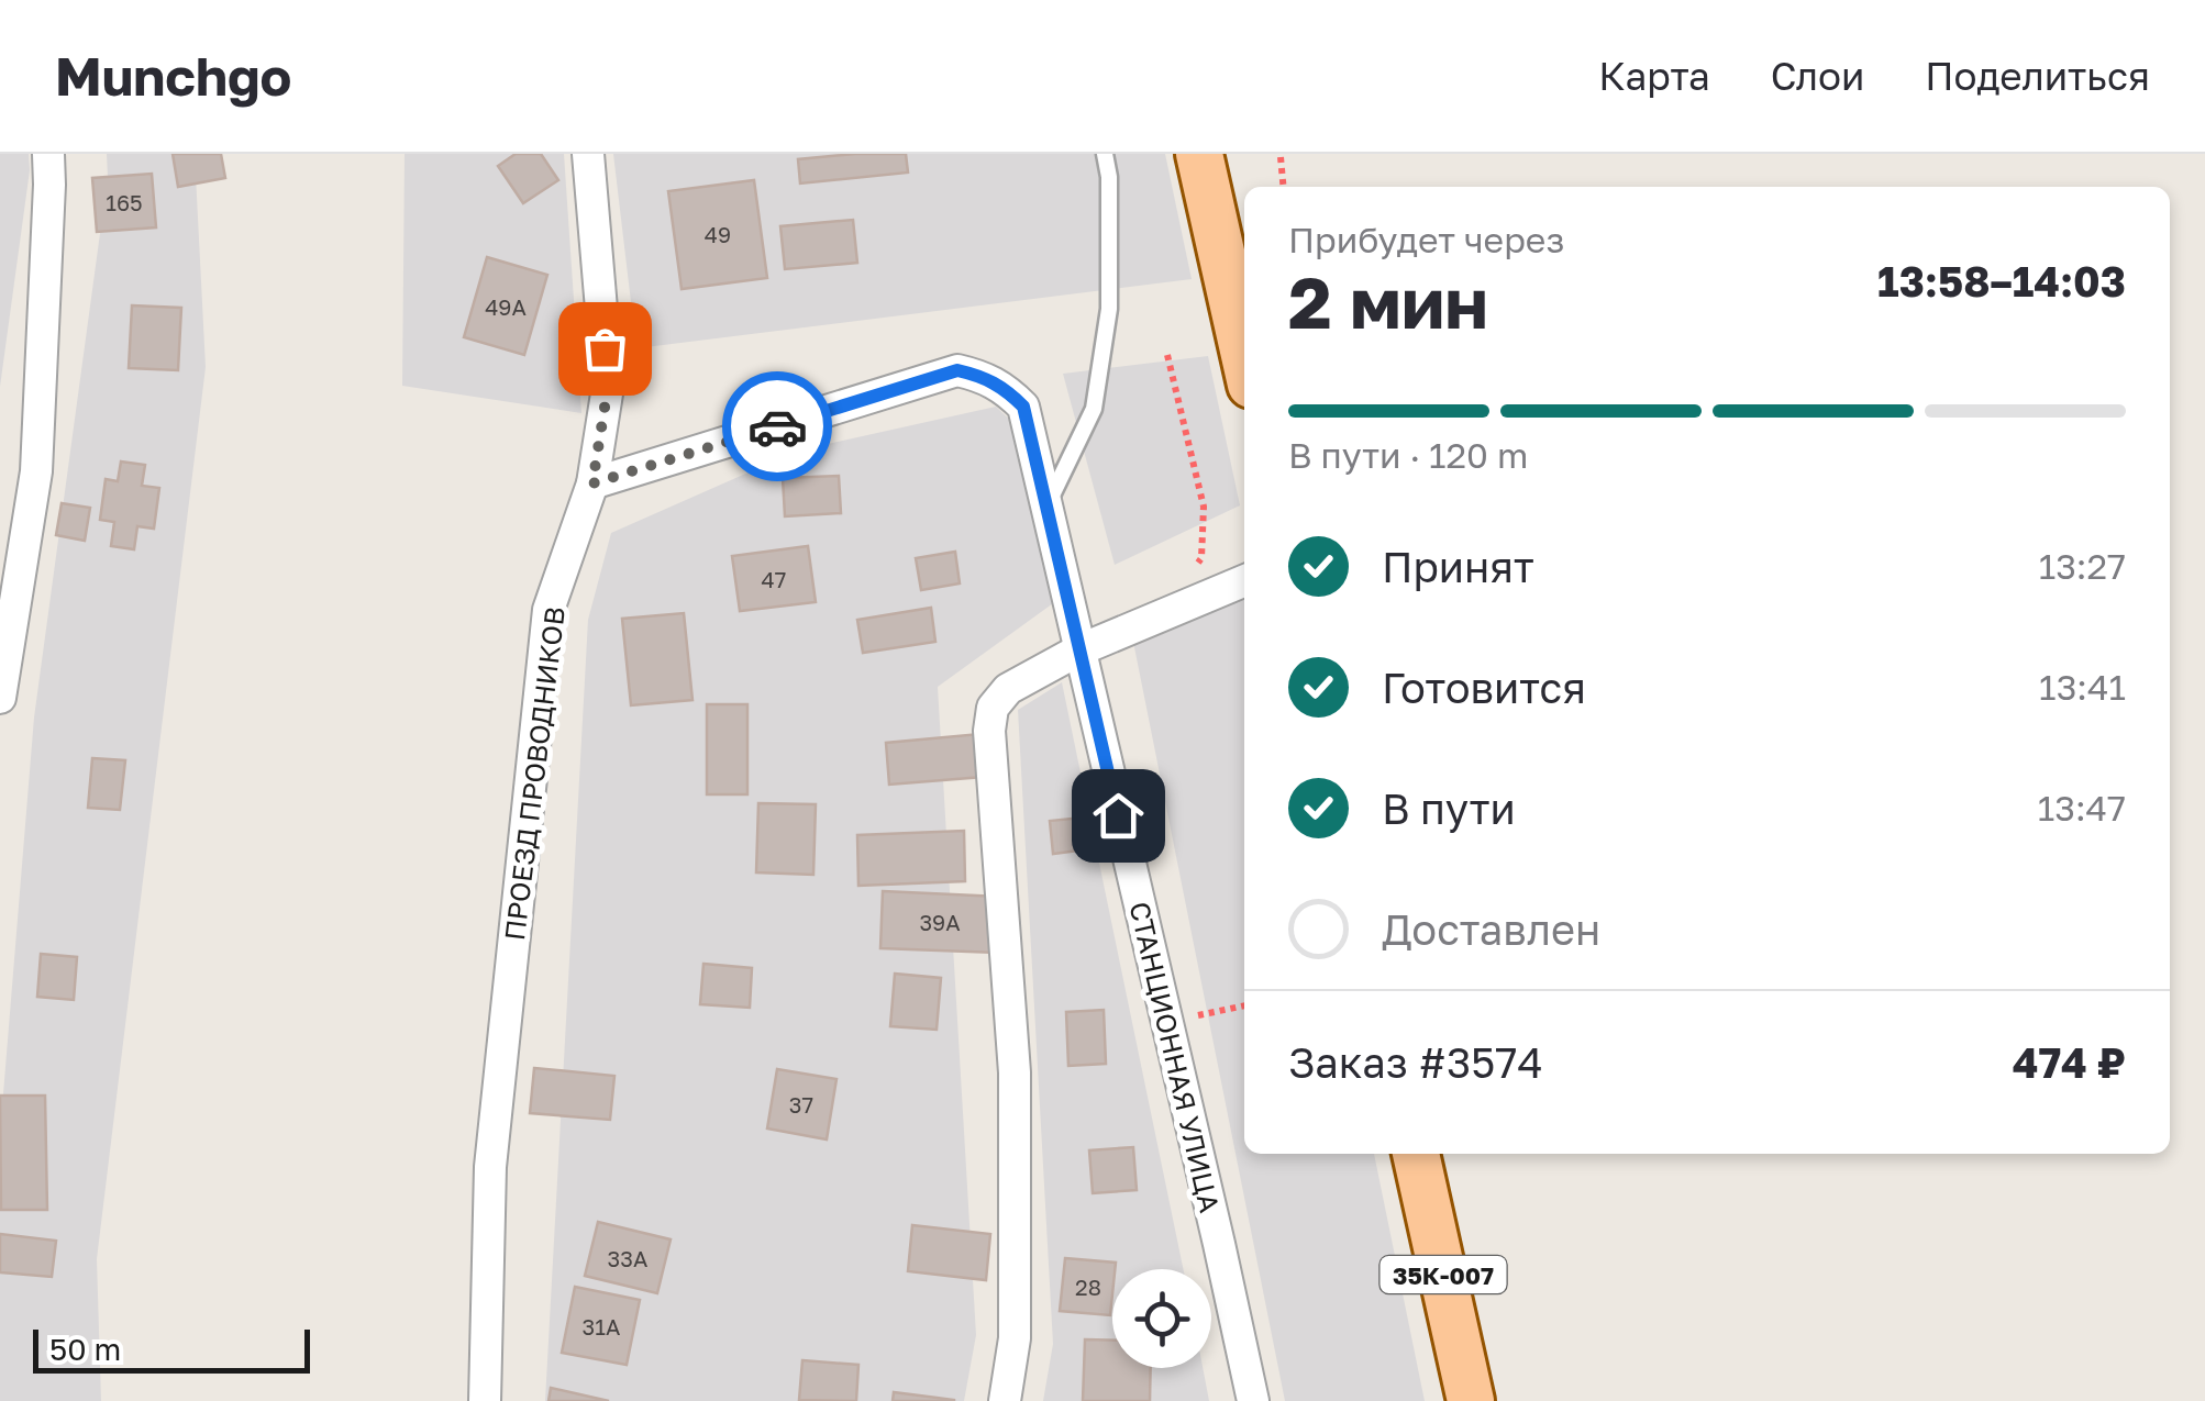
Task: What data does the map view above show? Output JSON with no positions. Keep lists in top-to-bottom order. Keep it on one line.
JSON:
{"streets":{"main road":["35К-007"],"street":["ПРОЕЗД ПРОВОДНИКОВ","СТАНЦИОННАЯ УЛИЦА"]},"crossings":[["ПРОЕЗД ПРОВОДНИКОВ","СТАНЦИОННАЯ УЛИЦА"]],"house_numbers":["165","49","49А","47","39А","37","33А","28","31А"],"scale_bar":"50 m","page":{"header":"Munchgo","nav":["Карта","Слои","Поделиться"],"heading":["2 мин","Прибудет через","13:58–14:03"],"panel":["Заказ #3574","474 ₽"],"bar":"В пути · 120 m","list":[["Принят","13:27"],["Готовится","13:41"],["В пути","13:47"],"Доставлен"],"scale":"50 m"}}
